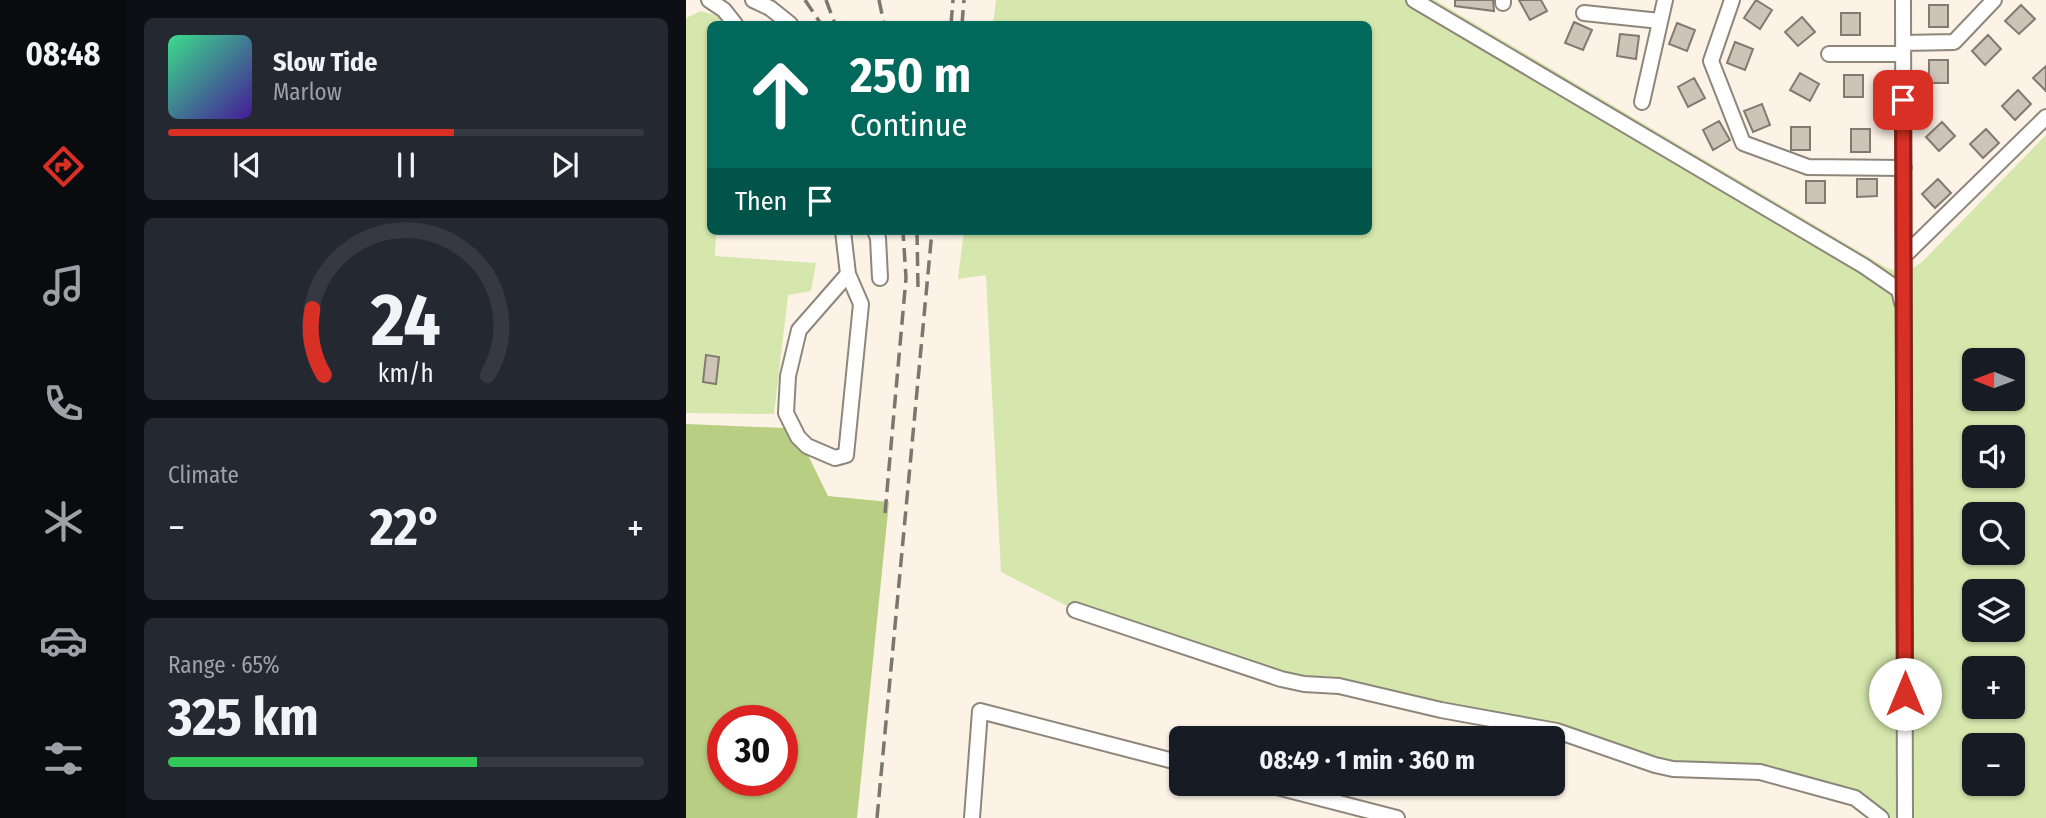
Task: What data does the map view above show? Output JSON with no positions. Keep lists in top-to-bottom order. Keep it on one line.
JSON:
{"north":"left","page":{"tabs":"08:48","turn":["250 m","Continue"],"song":["Slow Tide","Marlow"],"then":"Then","map_buttons":["+","−"],"tile":["Climate",["Range · 65%","325 km"]],"heat":["−","22°","+"],"limit":"30","trip":"08:49 · 1 min · 360 m","gauge":["24","km/h"]}}
